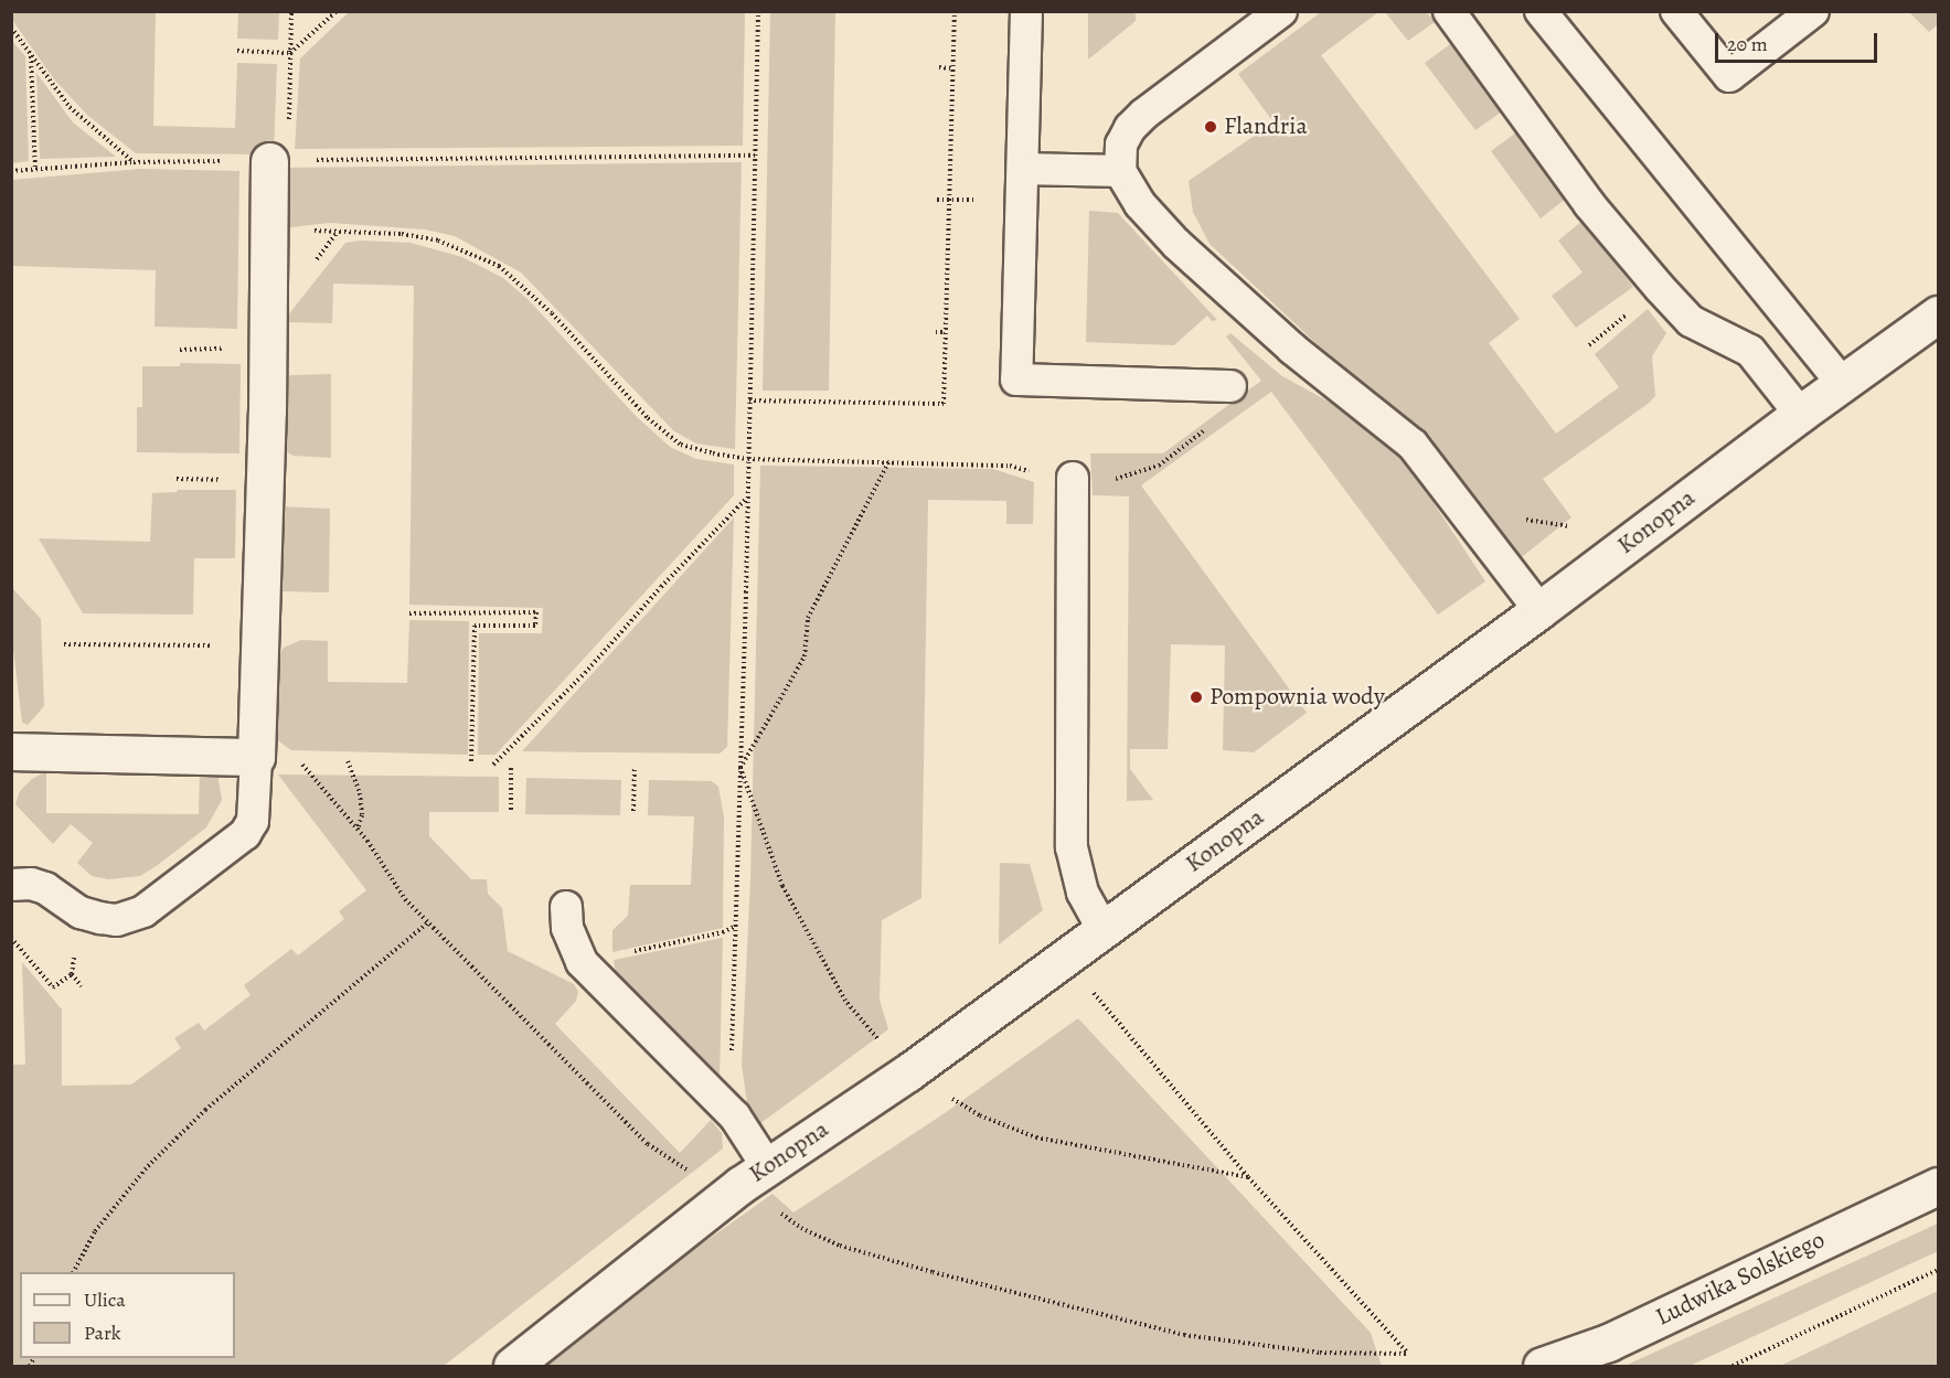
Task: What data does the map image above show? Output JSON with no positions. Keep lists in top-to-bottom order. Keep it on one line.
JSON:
{"streets":{"street":["Konopna","Ludwika Solskiego"]},"places":["Flandria","Pompownia wody"],"legend":["Ulica","Park"],"scale_bar":"20 m"}
